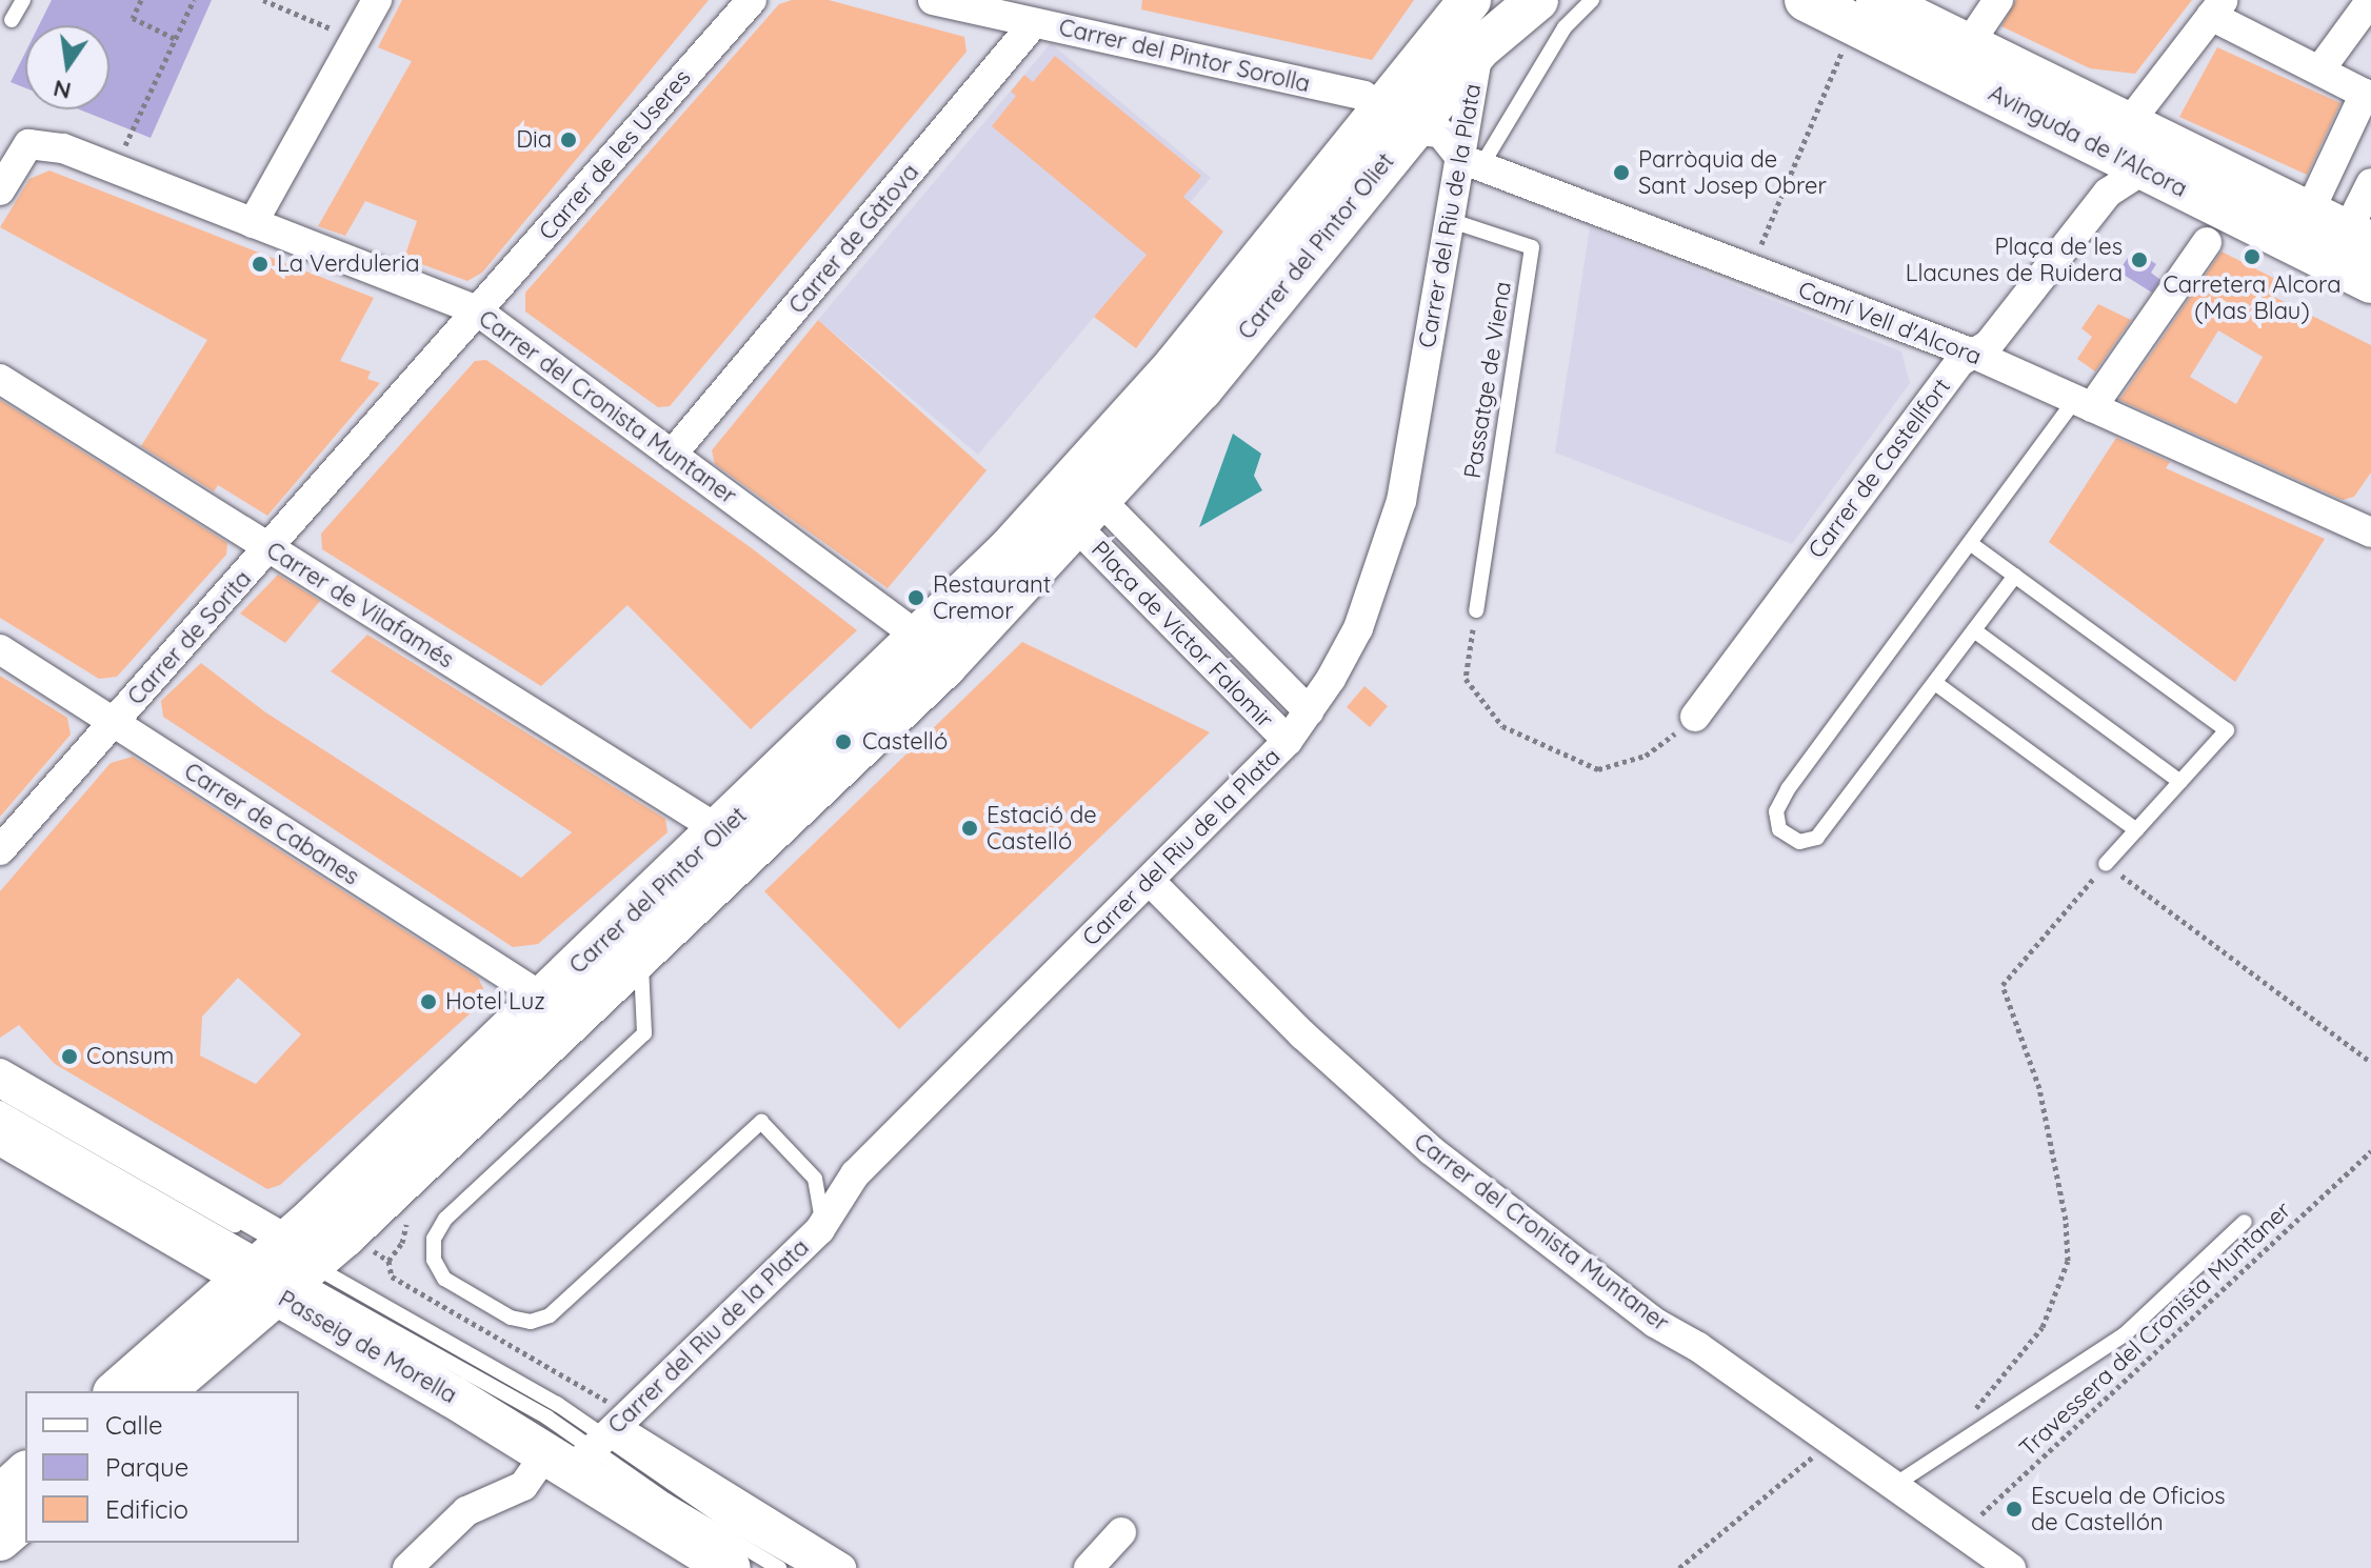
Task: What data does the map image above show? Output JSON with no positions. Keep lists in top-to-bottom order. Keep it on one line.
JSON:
{"streets":{"main road":["Avinguda de l'Alcora","Carrer del Pintor Oliet","Passeig de Morella"],"street":["Carrer del Pintor Sorolla","Carrer de les Useres","Carrer del Riu de la Plata","Carrer de Gàtova","Camí Vell d'Alcora","Carrer del Cronista Muntaner","Carrer de Castellfort","Carrer de Vilafamés","Plaça de Víctor Falomir","Carrer de Sorita","Carrer de Cabanes"],"lane":["Passatge de Viena"],"path":["Travessera del Cronista Muntaner"]},"crossings":[["Carrer del Pintor Sorolla","Carrer de Gàtova"],["Carrer del Pintor Sorolla","Carrer del Pintor Oliet"],["Carrer del Pintor Sorolla","Camí Vell d'Alcora"],["Avinguda de l'Alcora","Carrer de Castellfort"],["Carrer de les Useres","Carrer del Cronista Muntaner"],["Carrer de les Useres","Carrer de Sorita"],["Carrer del Riu de la Plata","Carrer del Pintor Oliet"],["Carrer del Riu de la Plata","Camí Vell d'Alcora"],["Carrer del Riu de la Plata","Passatge de Viena"],["Carrer del Riu de la Plata","Carrer del Cronista Muntaner"],["Carrer del Riu de la Plata","Plaça de Víctor Falomir"],["Carrer del Riu de la Plata","Passeig de Morella"],["Carrer de Gàtova","Carrer del Cronista Muntaner"],["Carrer del Pintor Oliet","Camí Vell d'Alcora"],["Carrer del Pintor Oliet","Carrer del Cronista Muntaner"],["Carrer del Pintor Oliet","Carrer de Vilafamés"],["Carrer del Pintor Oliet","Plaça de Víctor Falomir"],["Carrer del Pintor Oliet","Carrer de Cabanes"],["Carrer del Pintor Oliet","Passeig de Morella"],["Camí Vell d'Alcora","Carrer de Castellfort"],["Carrer del Cronista Muntaner","Carrer de Sorita"],["Carrer del Cronista Muntaner","Travessera del Cronista Muntaner"],["Carrer de Vilafamés","Carrer de Sorita"],["Carrer de Sorita","Carrer de Cabanes"]],"places":["Dia","Parròquia de Sant Josep Obrer","Carretera Alcora (Mas Blau)","Plaça de les Llacunes de Ruidera","La Verduleria","Restaurant Cremor","Castelló","Estació de Castelló","Hotel Luz","Consum","Escuela de Oficios de Castellón"],"legend":["Calle","Parque","Edificio"],"north":"bottom"}
